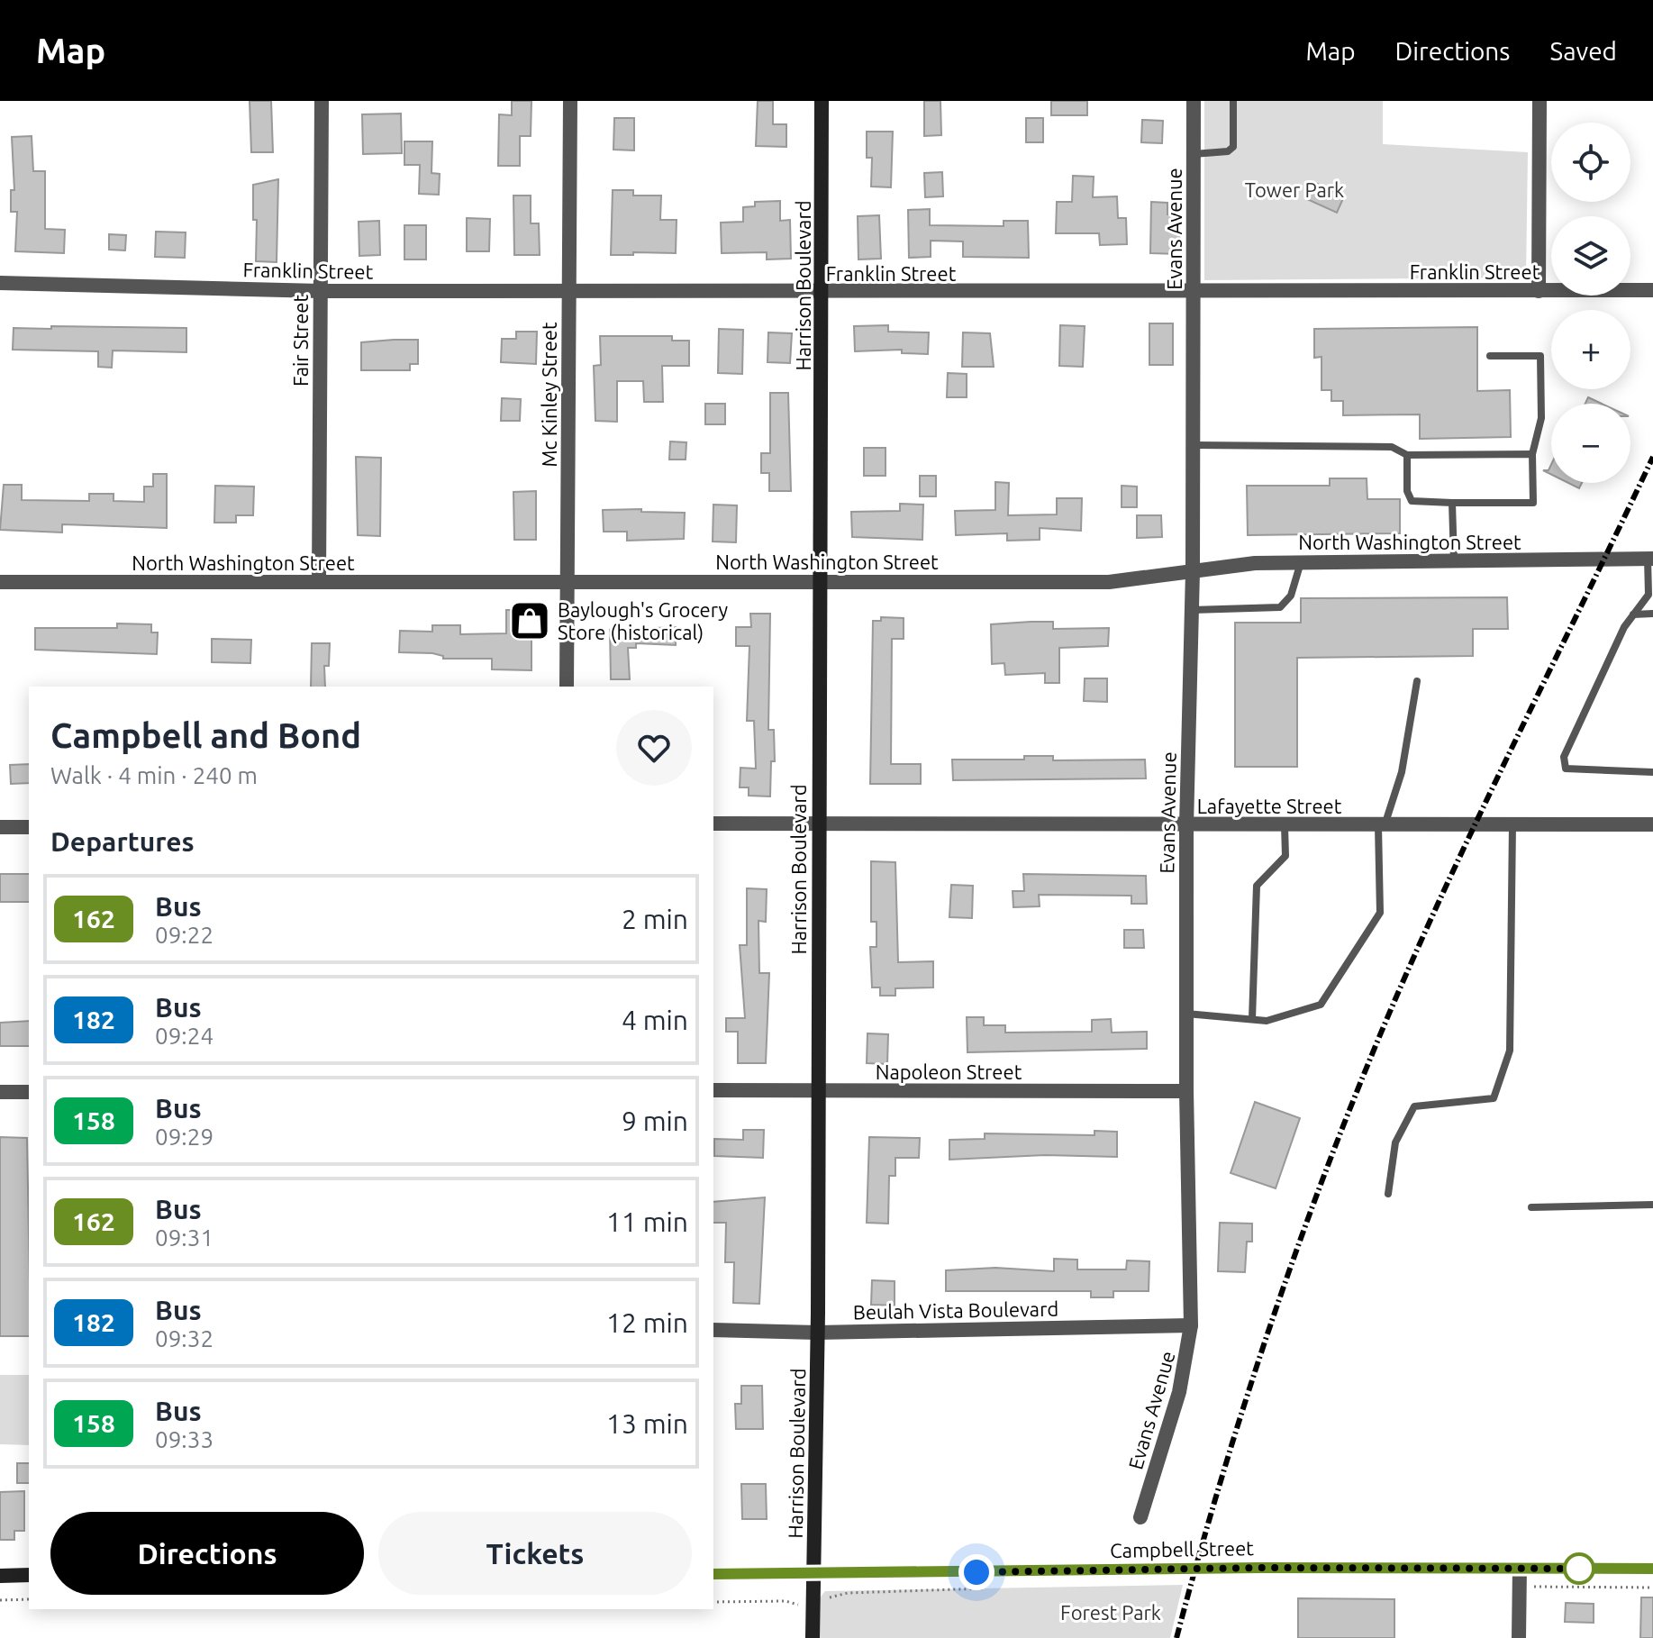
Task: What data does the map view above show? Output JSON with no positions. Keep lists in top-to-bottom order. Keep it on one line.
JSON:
{"streets":{"street":["Evans Avenue","Franklin Street","Harrison Boulevard","Fair Street","Mc Kinley Street","North Washington Street","Lafayette Street","Napoleon Street","Beulah Vista Boulevard","Campbell Street"]},"crossings":[["Evans Avenue","Franklin Street"],["Evans Avenue","North Washington Street"],["Evans Avenue","Lafayette Street"],["Evans Avenue","Napoleon Street"],["Evans Avenue","Beulah Vista Boulevard"],["Franklin Street","Harrison Boulevard"],["Franklin Street","Fair Street"],["Franklin Street","Mc Kinley Street"],["Harrison Boulevard","North Washington Street"],["Harrison Boulevard","Lafayette Street"],["Harrison Boulevard","Napoleon Street"],["Harrison Boulevard","Beulah Vista Boulevard"],["Harrison Boulevard","Campbell Street"],["Fair Street","North Washington Street"],["Mc Kinley Street","North Washington Street"]],"parks":["Tower Park","Forest Park"],"places":{"shop":["Baylough's Grocery Store (historical)"]},"lines":["bus line 162"],"page":{"header":"Map","nav":["Map","Directions","Saved"],"map_buttons":["+","−"],"heading":[["Campbell and Bond","Walk · 4 min · 240 m"],"Departures"],"list":[{"mark":"162","name":"Bus","note":"09:22","value":"2 min"},{"mark":"182","name":"Bus","note":"09:24","value":"4 min"},{"mark":"158","name":"Bus","note":"09:29","value":"9 min"},{"mark":"162","name":"Bus","note":"09:31","value":"11 min"},{"mark":"182","name":"Bus","note":"09:32","value":"12 min"},{"mark":"158","name":"Bus","note":"09:33","value":"13 min"}],"buttons":["Directions","Tickets"]}}
